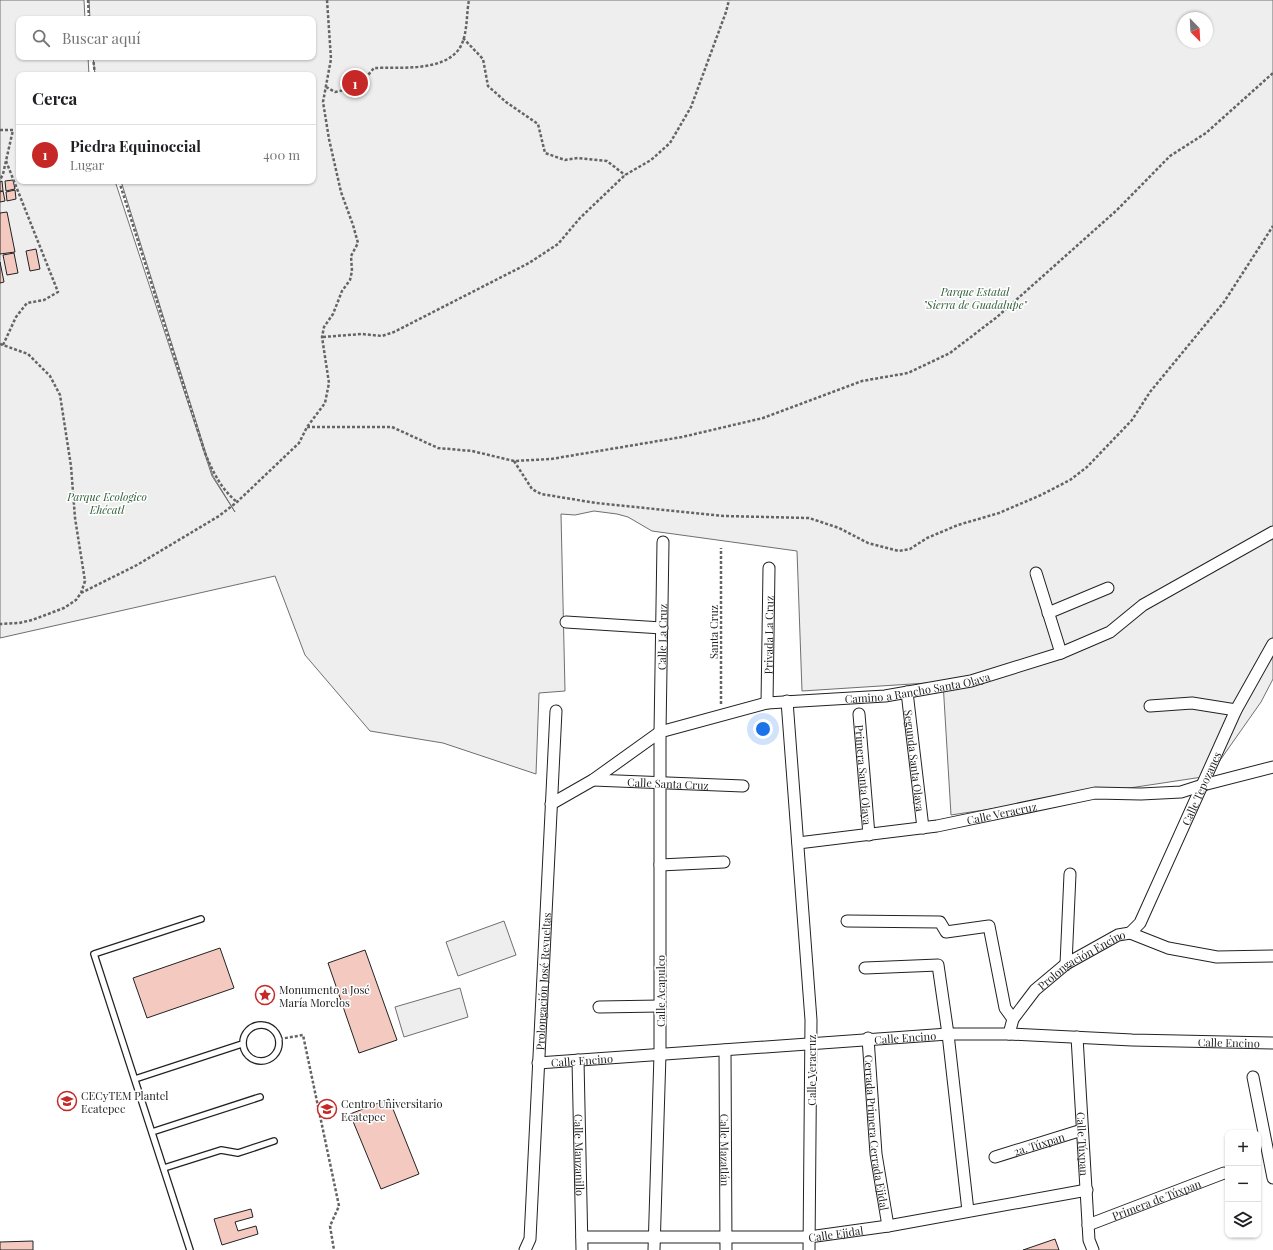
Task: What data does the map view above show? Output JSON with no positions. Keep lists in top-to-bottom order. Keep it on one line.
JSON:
{"streets":{"street":["Privada La Cruz","Calle La Cruz","Camino a Rancho Santa Olaya","Segunda Santa Olaya","Primera Santa Olaya","Calle Santa Cruz","Calle Tepozanes","Calle Veracruz","Prolongación Encino","Prolongación José Revueltas","Calle Acapulco","Calle Encino","Cerrada Primera Cerrada Ejidal","2a. Túxpan","Calle Túxpan","Calle Mazatlán","Calle Manzanillo","Primera de Túxpan","Calle Ejidal"],"path":["Santa Cruz"]},"crossings":[["Santa Cruz","Camino a Rancho Santa Olaya"],["Privada La Cruz","Camino a Rancho Santa Olaya"],["Calle La Cruz","Camino a Rancho Santa Olaya"],["Calle La Cruz","Calle Acapulco"],["Camino a Rancho Santa Olaya","Segunda Santa Olaya"],["Camino a Rancho Santa Olaya","Calle Santa Cruz"],["Camino a Rancho Santa Olaya","Calle Veracruz"],["Camino a Rancho Santa Olaya","Prolongación José Revueltas"],["Camino a Rancho Santa Olaya","Calle Acapulco"],["Segunda Santa Olaya","Calle Veracruz"],["Primera Santa Olaya","Calle Veracruz"],["Calle Santa Cruz","Calle Acapulco"],["Calle Tepozanes","Calle Veracruz"],["Calle Tepozanes","Prolongación Encino"],["Calle Veracruz","Calle Encino"],["Calle Veracruz","Calle Ejidal"],["Prolongación Encino","Calle Encino"],["Prolongación José Revueltas","Calle Encino"],["Calle Acapulco","Calle Encino"],["Calle Acapulco","Calle Ejidal"],["Calle Encino","Cerrada Primera Cerrada Ejidal"],["Calle Encino","Calle Túxpan"],["Calle Encino","Calle Mazatlán"],["Calle Encino","Calle Manzanillo"],["Cerrada Primera Cerrada Ejidal","Calle Ejidal"],["2a. Túxpan","Calle Túxpan"],["Calle Túxpan","Primera de Túxpan"],["Calle Túxpan","Calle Ejidal"],["Calle Mazatlán","Calle Ejidal"],["Calle Manzanillo","Calle Ejidal"]],"parks":["Parque Estatal \"Sierra de Guadalupe\"","Parque Ecologico Ehécatl"],"places":{"place":["Monumento a José María Morelos"],"school or university":["CECyTEM Plantel Ecatepec","Centro Universitario Ecatepec"]},"north":"bottom right","page":{"search":"Buscar aquí","pins":"1","heading":"Cerca","list":[{"mark":"1","name":"Piedra Equinoccial","note":"Lugar","value":"400 m"}],"map_buttons":["+","−"]}}
